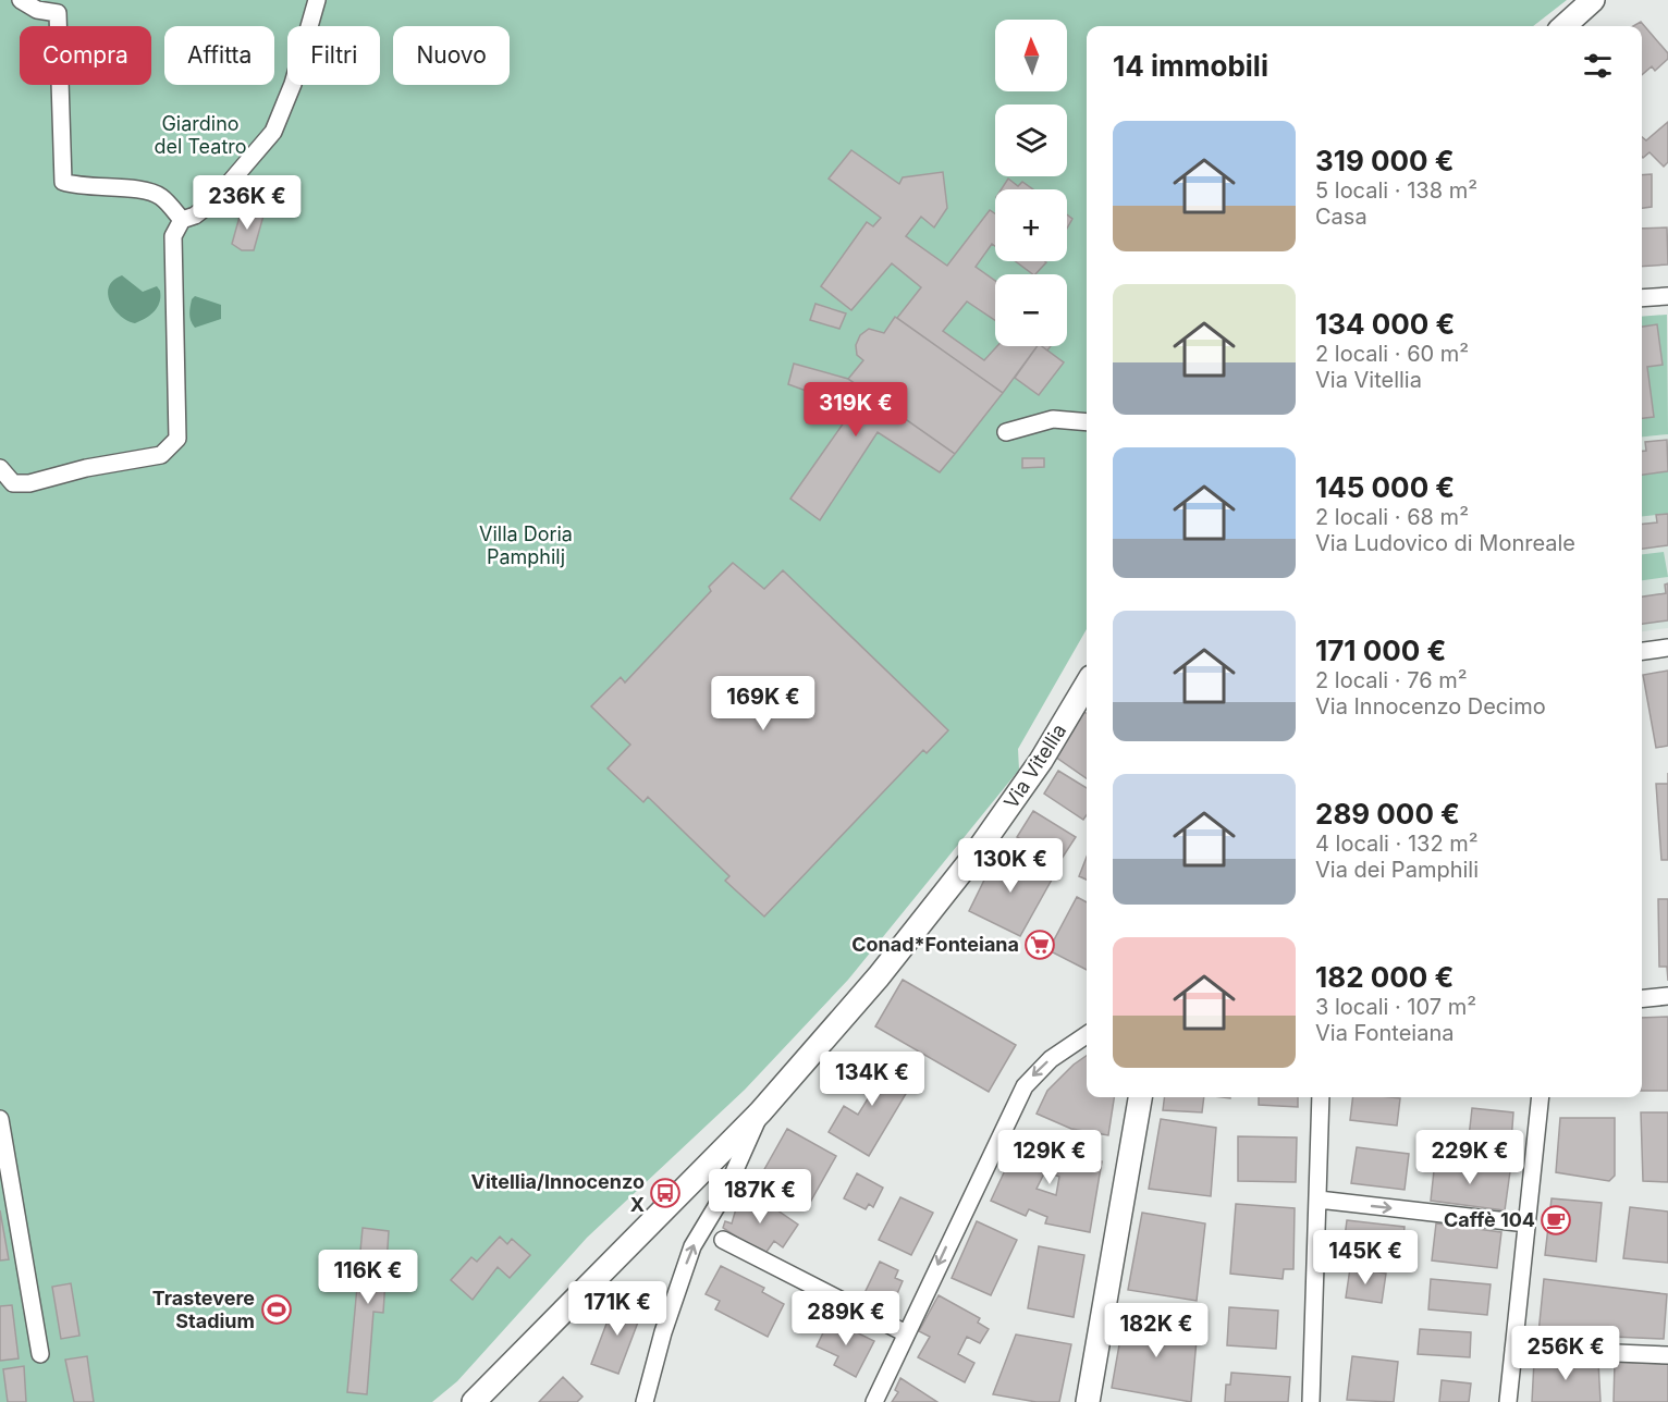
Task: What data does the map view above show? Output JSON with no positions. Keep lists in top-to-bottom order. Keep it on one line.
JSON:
{"streets":{"street":["Via Vitellia"]},"parks":["Giardino del Teatro","Villa Doria Pamphilj"],"places":{"supermarket":["Conad*Fonteiana"],"bus stop":["Vitellia/Innocenzo X"],"cafe":["Caffè 104"],"sports":["Trastevere Stadium"]},"north":"top","page":{"map_buttons":["+","−"],"chip":["Compra","Affitta","Filtri","Nuovo"],"heading":"14 immobili","list":[{"name":"319 000 €","note":"5 locali · 138 m² · Casa"},{"name":"134 000 €","note":"2 locali · 60 m² · Via Vitellia"},{"name":"145 000 €","note":"2 locali · 68 m² · Via Ludovico di Monreale"},{"name":"171 000 €","note":"2 locali · 76 m² · Via Innocenzo Decimo"},{"name":"289 000 €","note":"4 locali · 132 m² · Via dei Pamphili"},{"name":"182 000 €","note":"3 locali · 107 m² · Via Fonteiana"}],"price":["236K €","319K €","169K €","130K €","134K €","129K €","229K €","187K €","145K €","116K €","171K €","289K €","182K €","256K €"]}}
